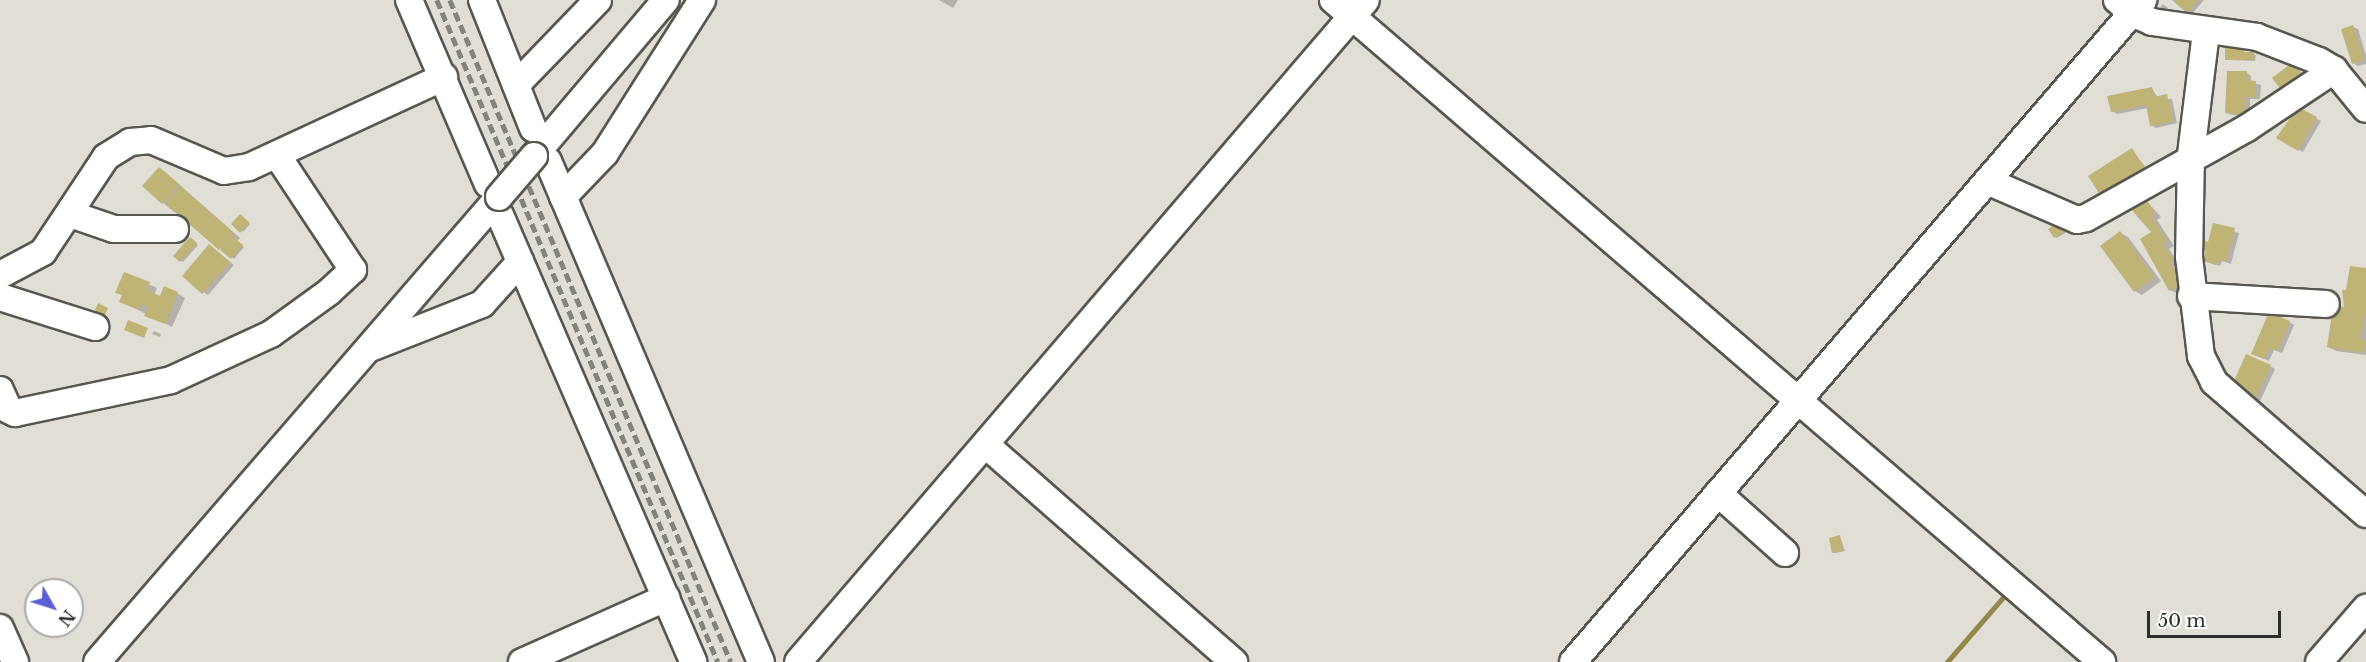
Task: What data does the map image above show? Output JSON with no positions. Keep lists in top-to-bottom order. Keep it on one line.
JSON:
{"scale_bar":"50 m","north":"bottom right"}
